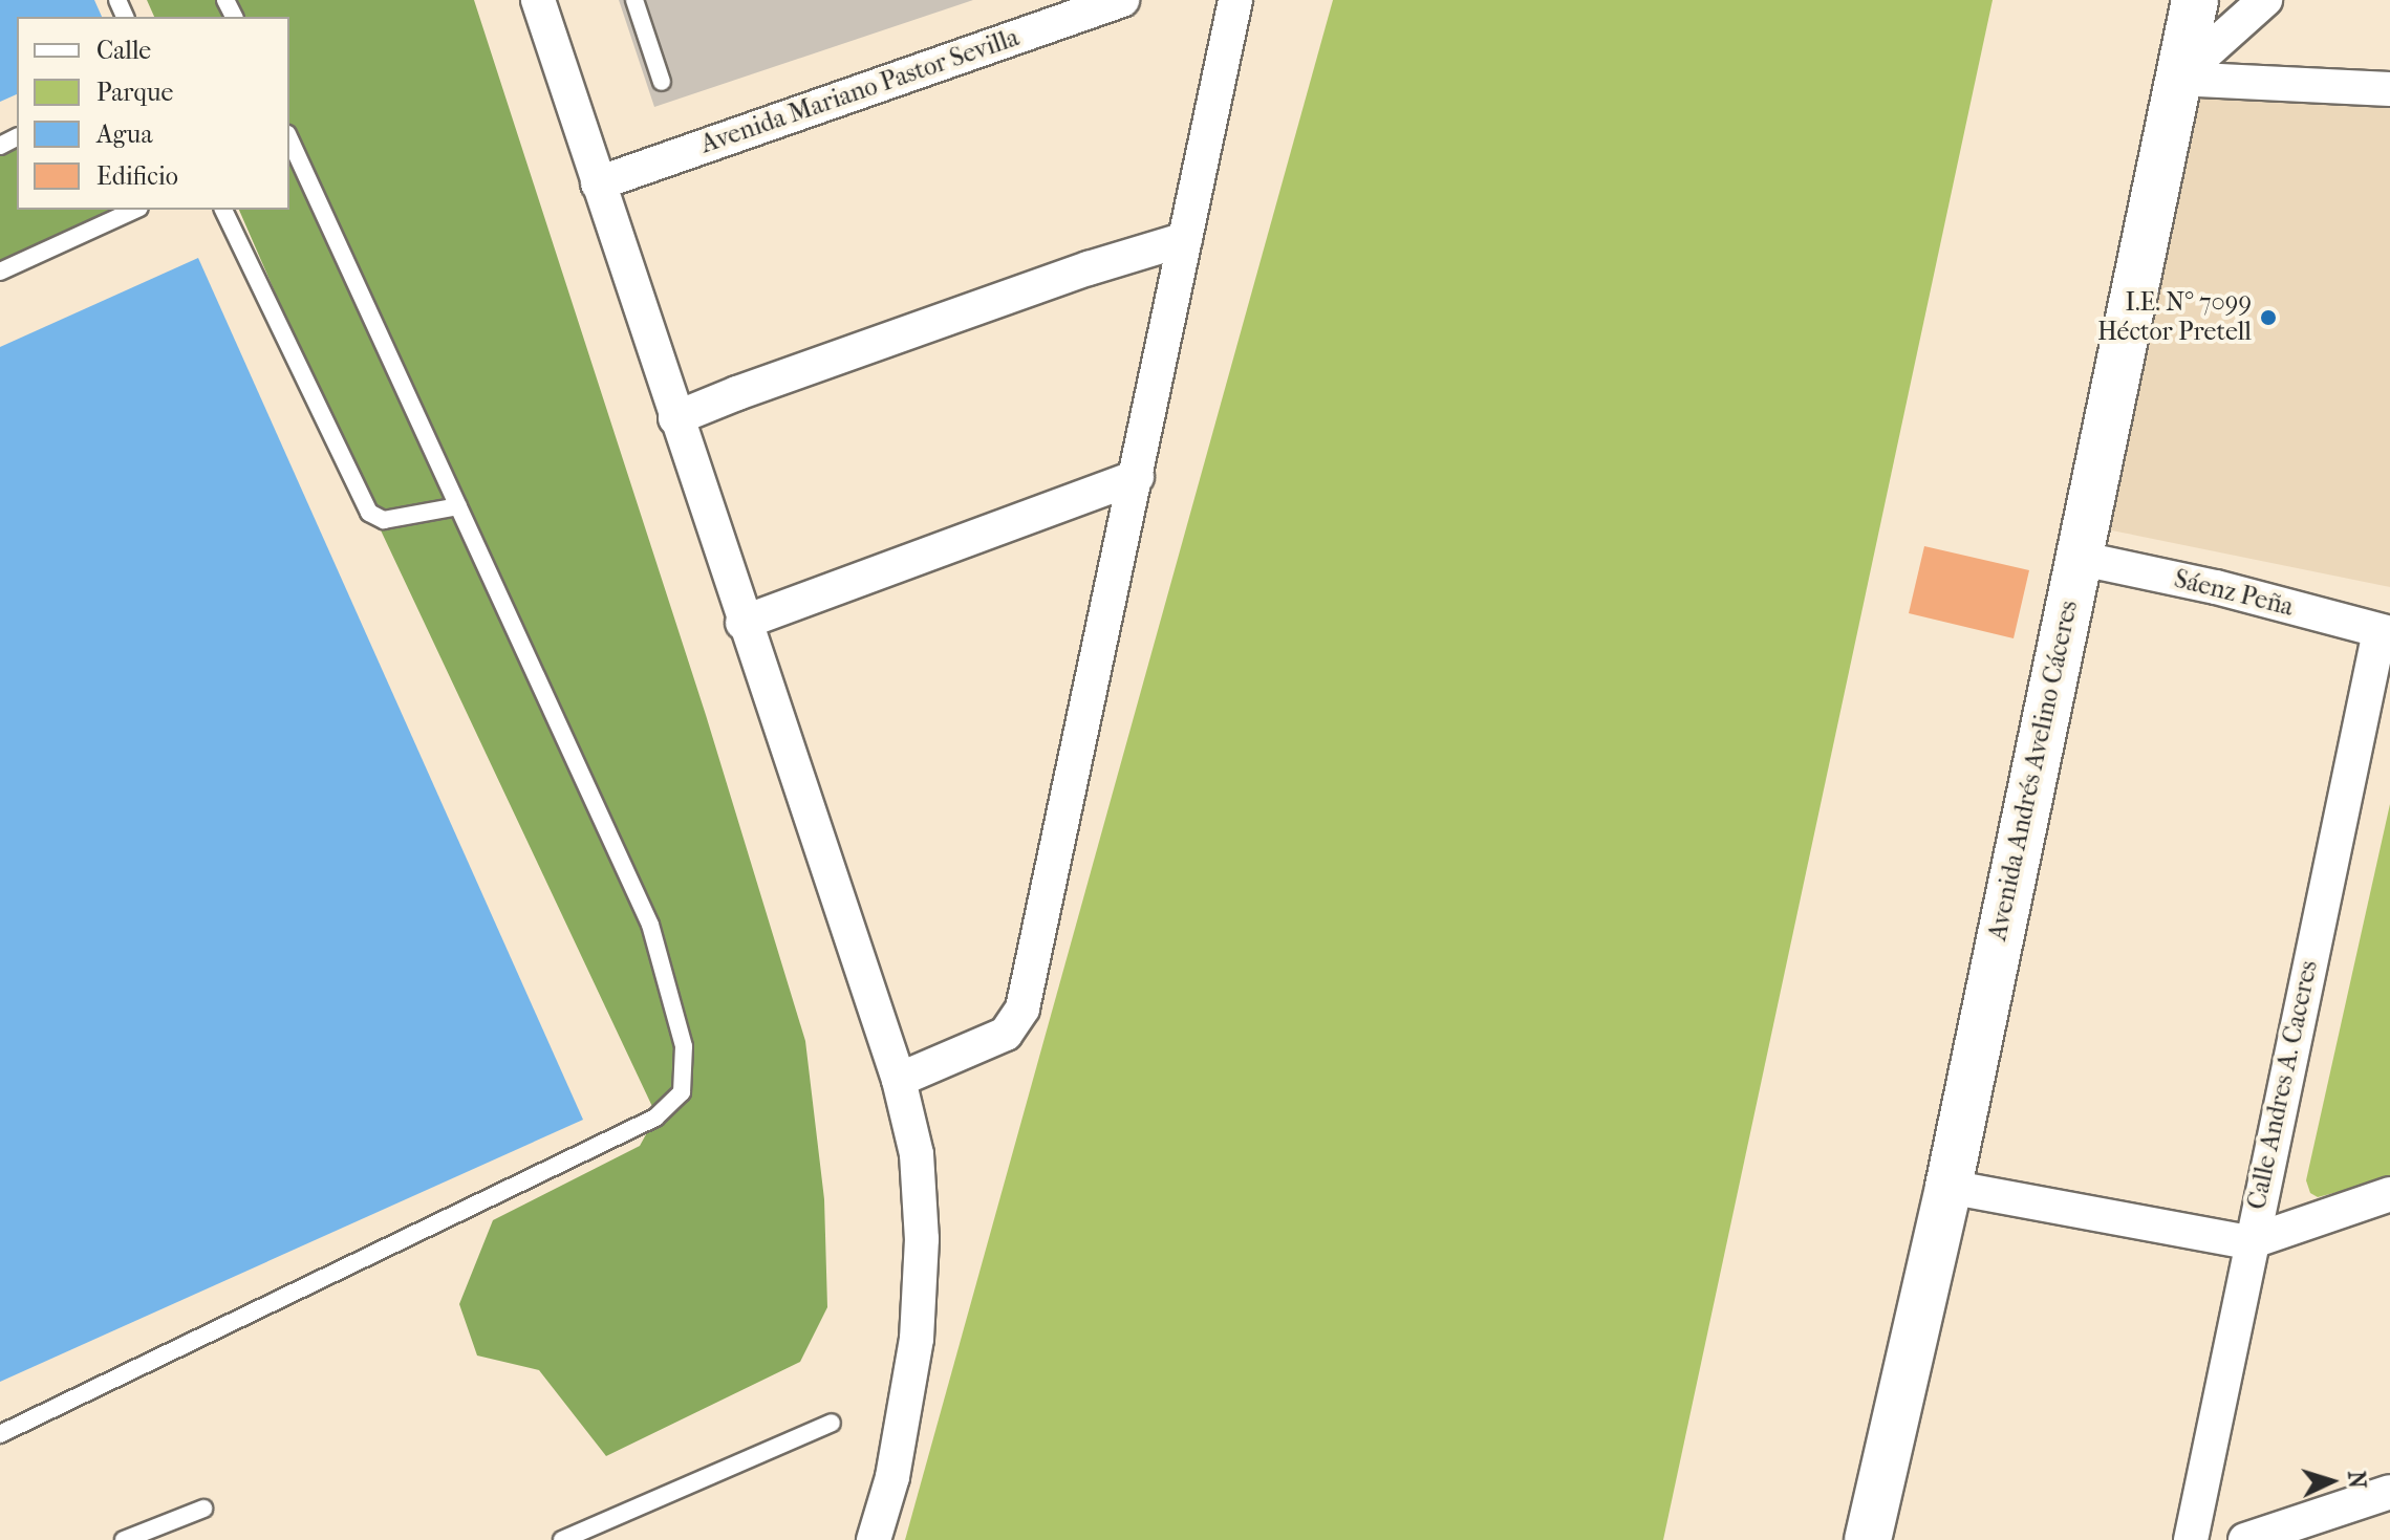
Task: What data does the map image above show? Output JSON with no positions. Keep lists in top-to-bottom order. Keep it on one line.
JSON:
{"streets":{"street":["Avenida Mariano Pastor Sevilla","Sáenz Peña","Avenida Andrés Avelino Cáceres","Calle Andres A. Caceres"]},"crossings":[["Sáenz Peña","Avenida Andrés Avelino Cáceres"],["Sáenz Peña","Calle Andres A. Caceres"]],"places":["I.E. N° 7099 Héctor Pretell"],"legend":["Calle","Parque","Agua","Edificio"],"north":"right"}
